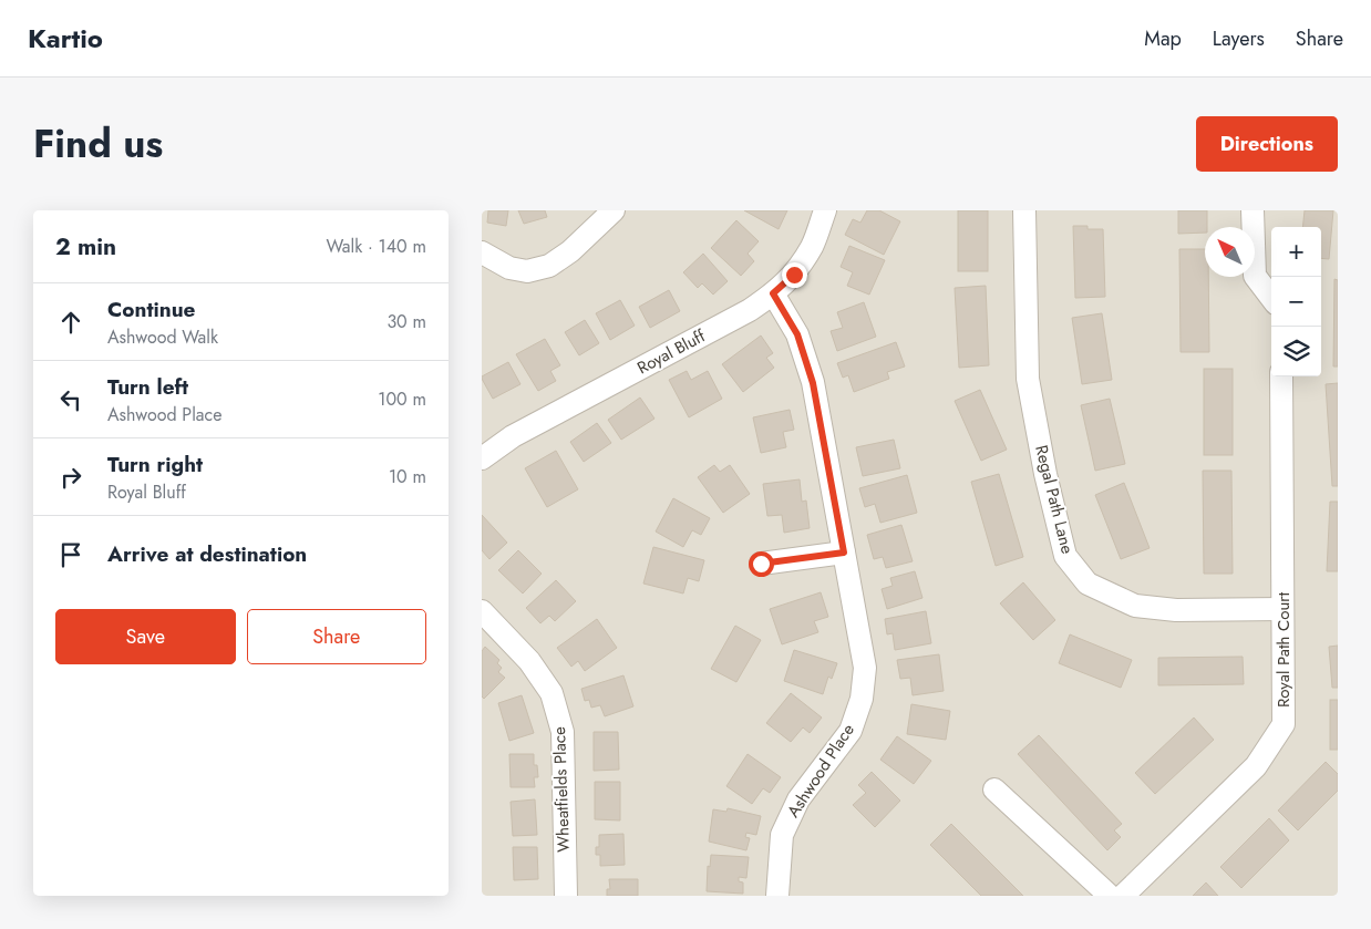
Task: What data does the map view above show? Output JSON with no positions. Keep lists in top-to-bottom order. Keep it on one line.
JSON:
{"streets":{"street":["Royal Bluff","Regal Path Lane","Royal Path Court","Ashwood Place","Wheatfields Place"]},"crossings":[["Royal Bluff","Ashwood Place"],["Regal Path Lane","Royal Path Court"]],"north":"top left","page":{"header":"Kartio","nav":["Map","Layers","Share"],"title":"Find us","buttons":["Directions",["Save","Share"]],"heading":["2 min","Walk · 140 m"],"map_buttons":["+","−"],"list":[["Continue","Ashwood Walk","30 m"],["Turn left","Ashwood Place","100 m"],["Turn right","Royal Bluff","10 m"],"Arrive at destination"]}}
